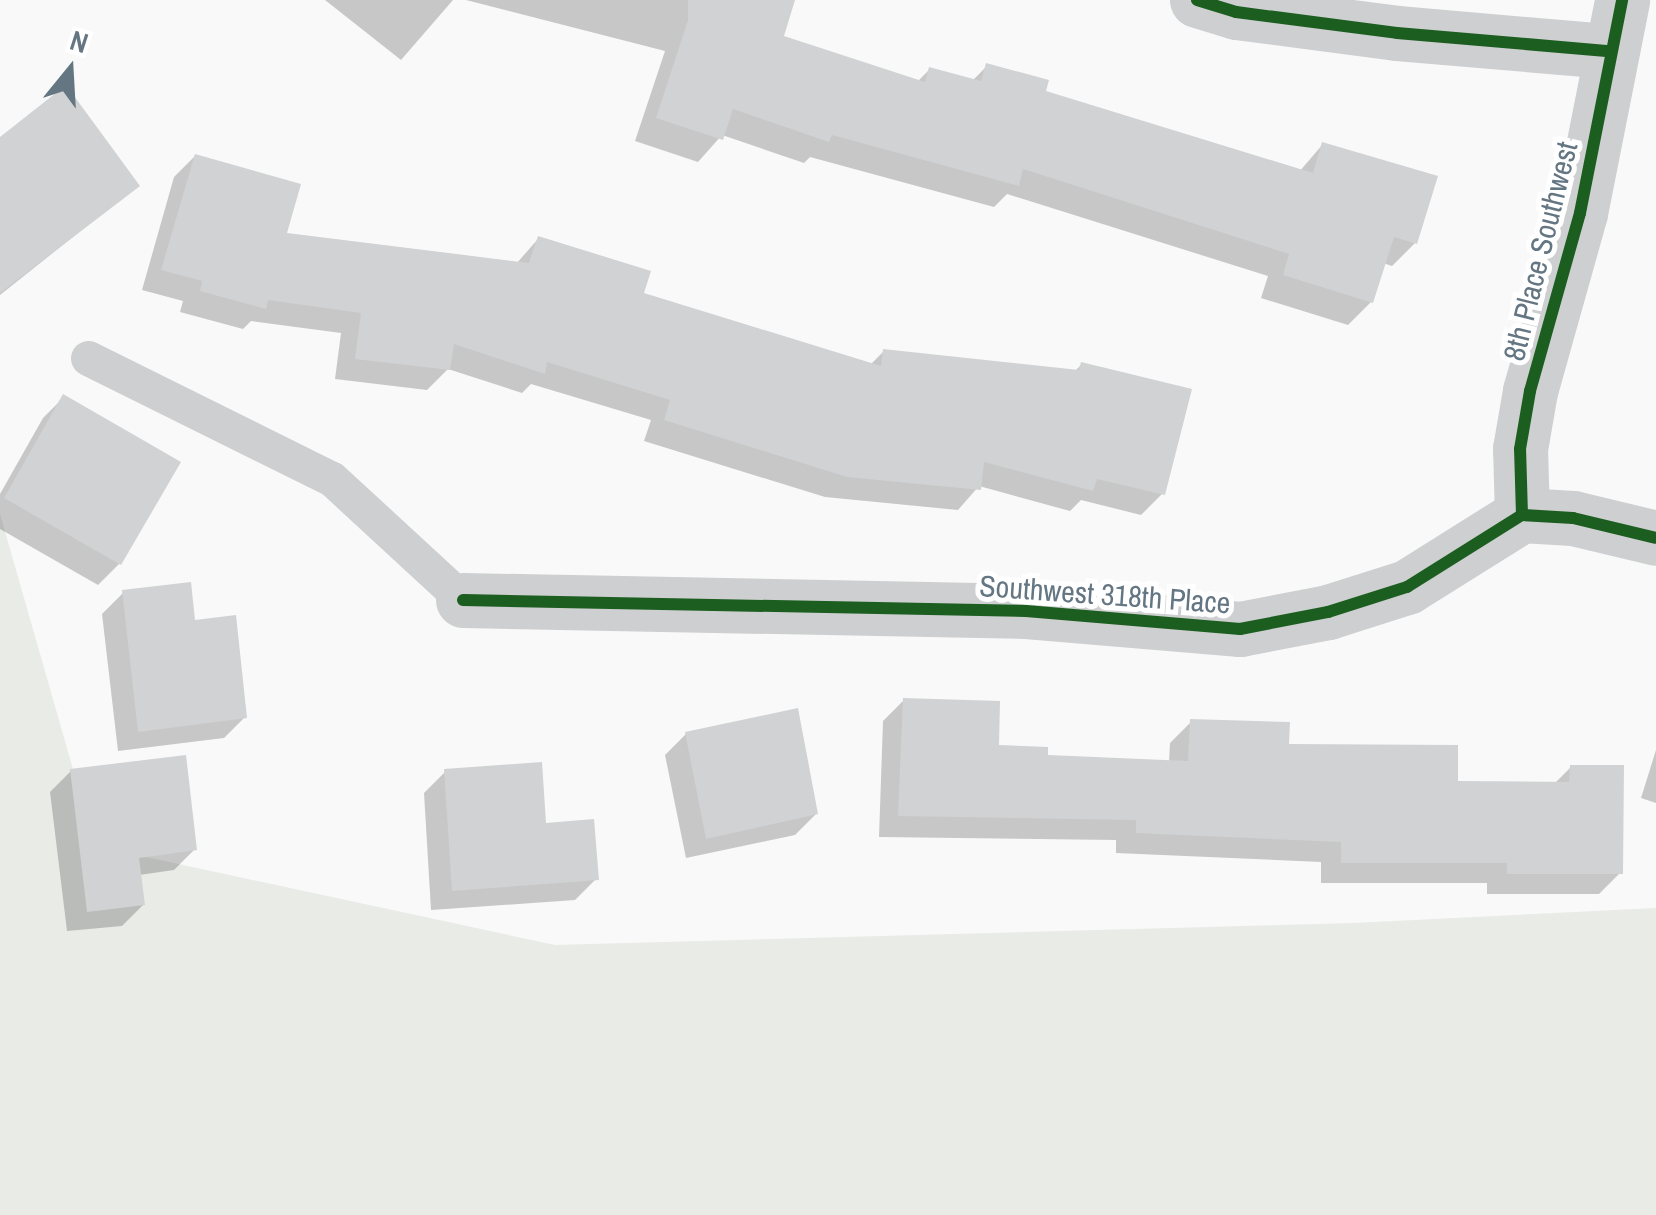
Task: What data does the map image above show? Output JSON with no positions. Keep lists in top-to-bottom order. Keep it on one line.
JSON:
{"streets":{"street":["8th Place Southwest","Southwest 318th Place"]},"crossings":[["8th Place Southwest","Southwest 318th Place"]],"north":"top"}
